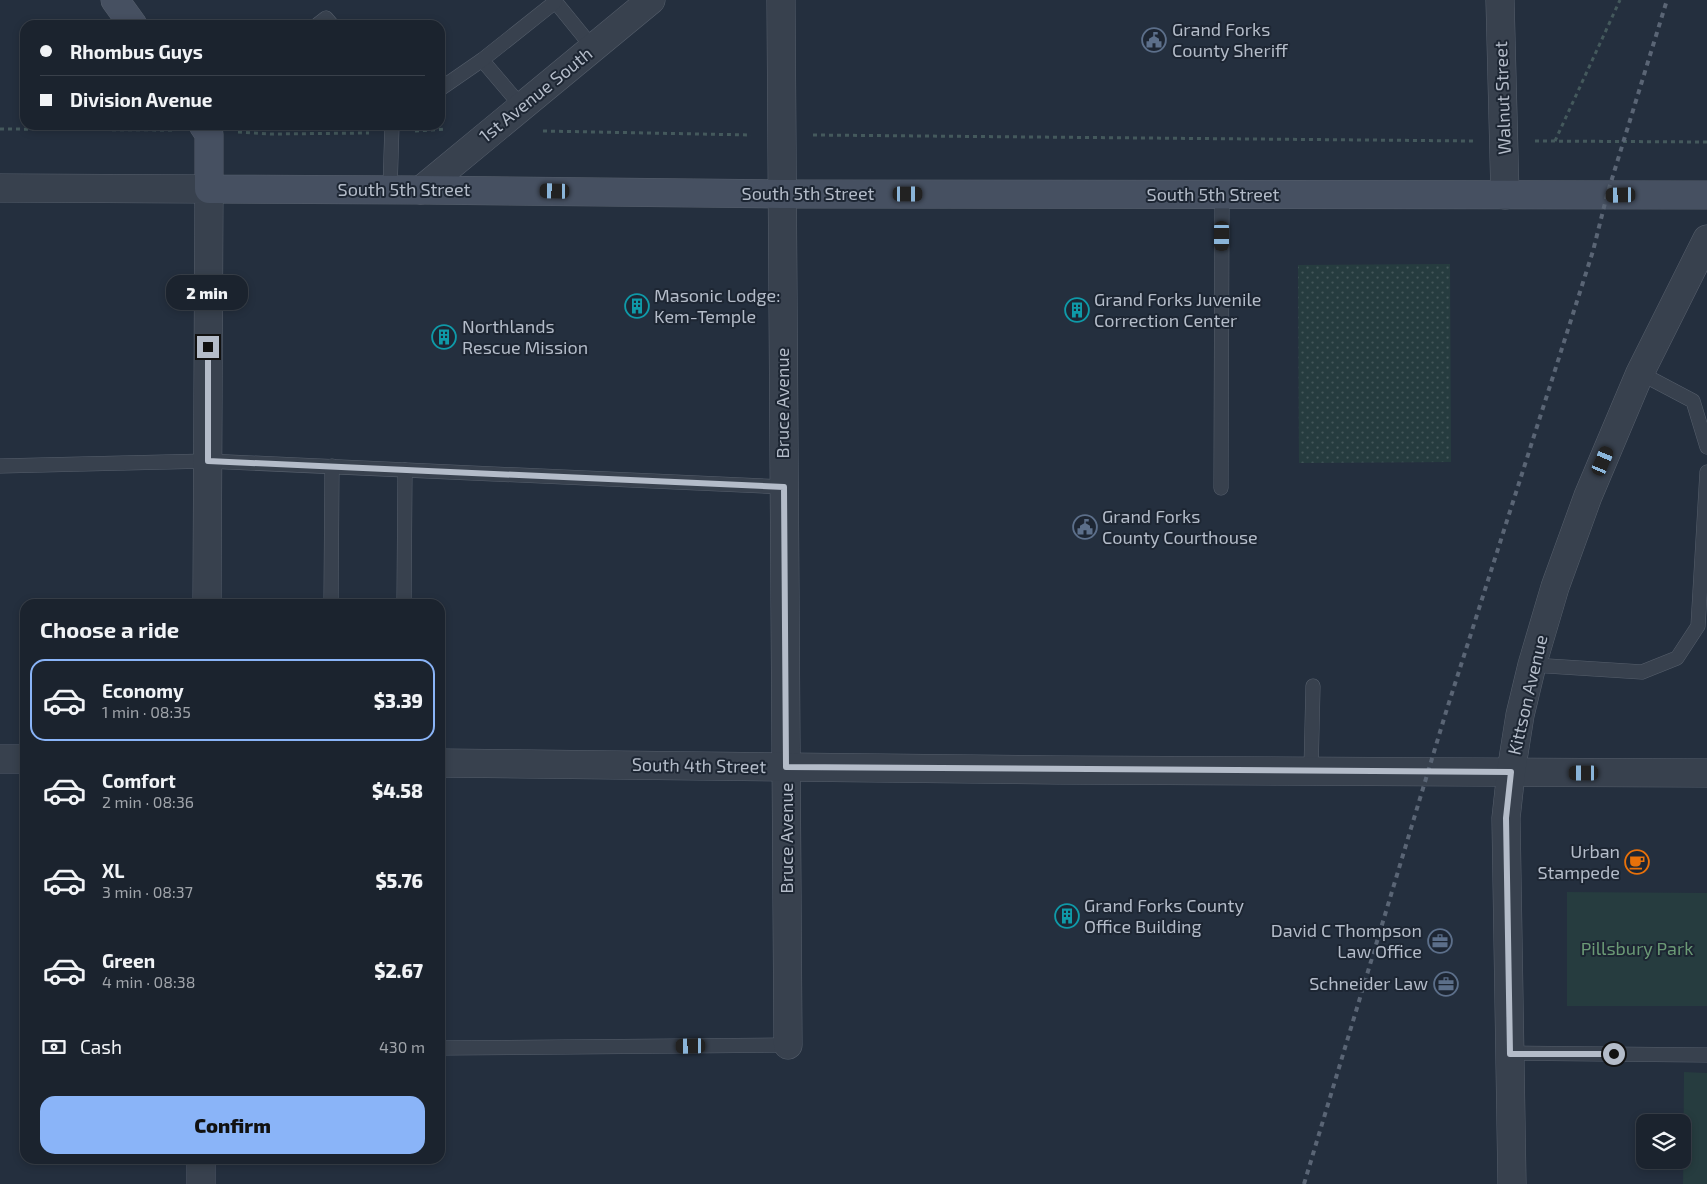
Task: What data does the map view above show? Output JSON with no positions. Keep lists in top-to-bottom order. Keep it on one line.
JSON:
{"streets":{"street":["1st Avenue South","Walnut Street","South 5th Street","Bruce Avenue","Kittson Avenue","South 4th Street"]},"crossings":[["1st Avenue South","South 5th Street"],["Walnut Street","South 5th Street"],["South 5th Street","Bruce Avenue"],["Bruce Avenue","South 4th Street"],["Kittson Avenue","South 4th Street"]],"parks":["Pillsbury Park"],"places":{"public building":["Grand Forks County Sheriff","Grand Forks County Courthouse"],"building":["Masonic Lodge: Kem-Temple","Grand Forks Juvenile Correction Center","Northlands Rescue Mission","Grand Forks County Office Building"],"cafe":["Urban Stampede"],"office":["David C Thompson Law Office","Schneider Law"]},"page":{"banner":["Rhombus Guys","Division Avenue"],"bubble":"2 min","heading":"Choose a ride","list":[{"name":"Economy","note":"1 min · 08:35","value":"$3.39"},{"name":"Comfort","note":"2 min · 08:36","value":"$4.58"},{"name":"XL","note":"3 min · 08:37","value":"$5.76"},{"name":"Green","note":"4 min · 08:38","value":"$2.67"}],"pay":["Cash","430 m"],"buttons":"Confirm"}}
